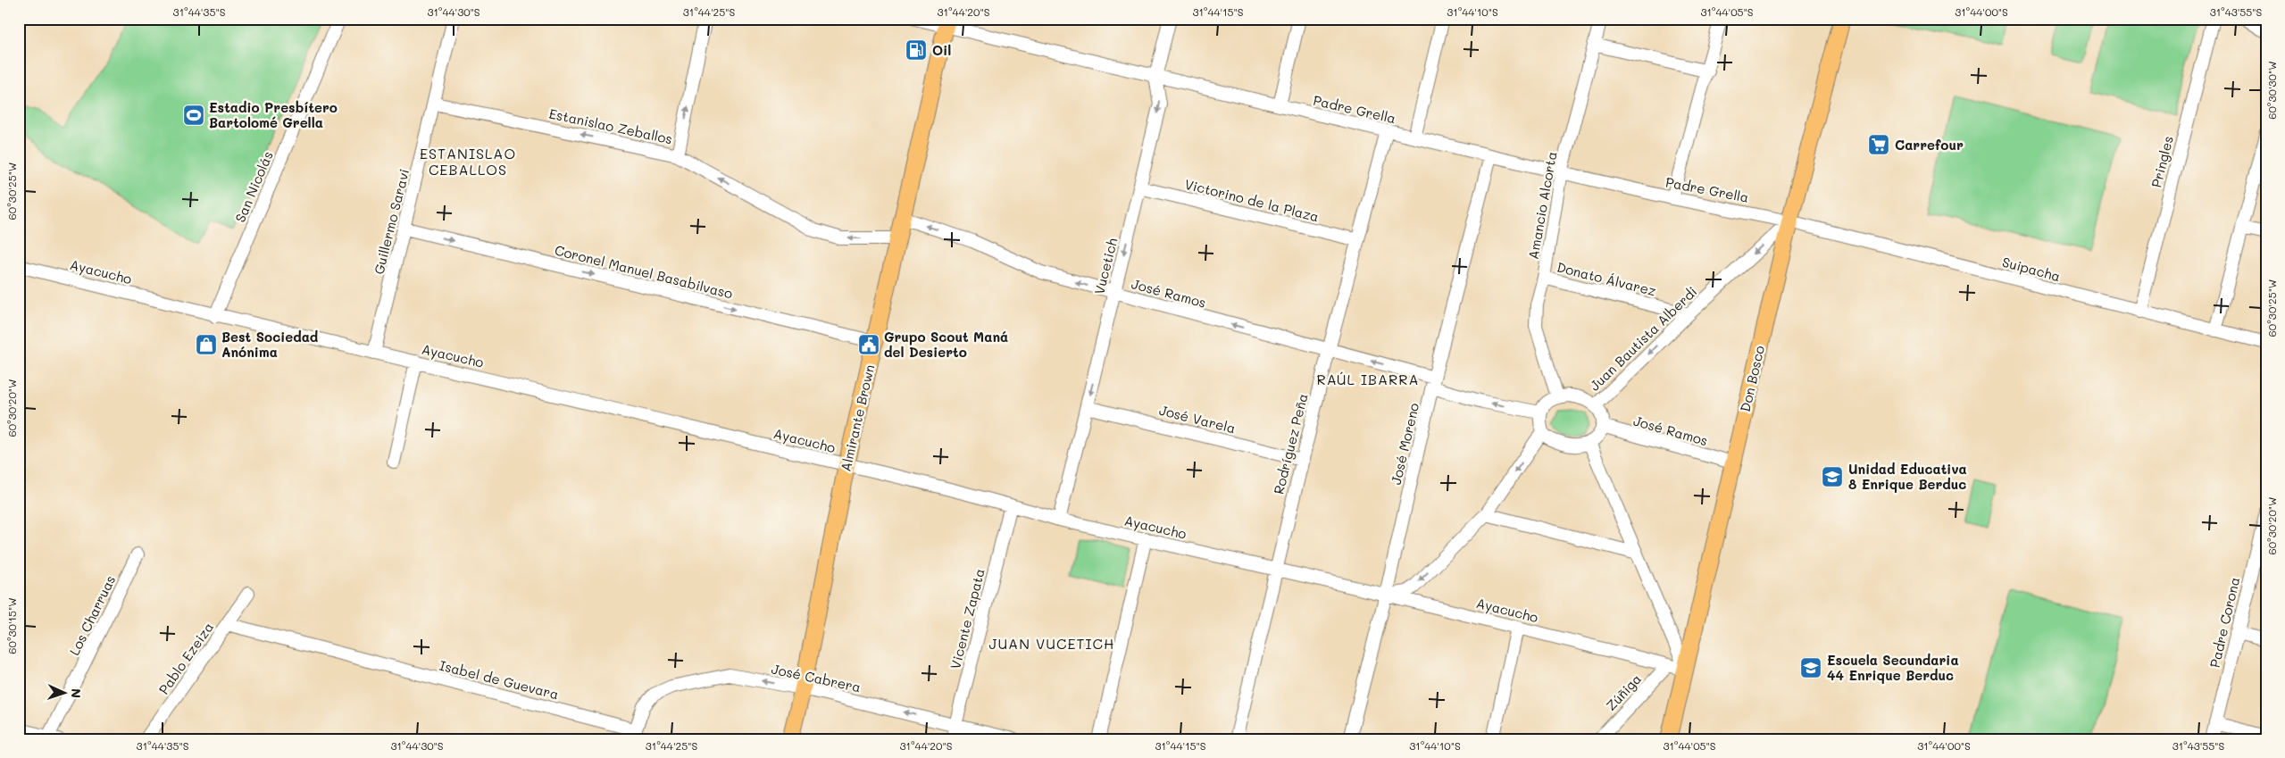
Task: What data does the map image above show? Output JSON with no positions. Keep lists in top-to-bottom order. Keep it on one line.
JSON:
{"streets":{"main road":["Don Bosco","Almirante Brown"],"street":["Padre Grella","Estanislao Zeballos","Pringles","San Nicolás","Victorino de la Plaza","Amancio Alcorta","Guillermo Saravi","Vucetich","Suipacha","Ayacucho","Coronel Manuel Basabilvaso","Donato Álvarez","José Ramos","Juan Bautista Alberdi","José Varela","Rodríguez Peña","José Moreno","Los Charruas","Vicente Zapata","Padre Corona","Pablo Ezeiza","José Cabrera","Isabel de Guevara","Zúñiga"]},"crossings":[["Padre Grella","Amancio Alcorta"],["Padre Grella","Vucetich"],["Padre Grella","Suipacha"],["Padre Grella","Juan Bautista Alberdi"],["Padre Grella","Don Bosco"],["Padre Grella","Almirante Brown"],["Padre Grella","Rodríguez Peña"],["Padre Grella","José Moreno"],["Estanislao Zeballos","Guillermo Saravi"],["Estanislao Zeballos","Almirante Brown"],["Pringles","Suipacha"],["San Nicolás","Ayacucho"],["Victorino de la Plaza","Vucetich"],["Victorino de la Plaza","Rodríguez Peña"],["Amancio Alcorta","Donato Álvarez"],["Amancio Alcorta","José Ramos"],["Amancio Alcorta","Juan Bautista Alberdi"],["Guillermo Saravi","Ayacucho"],["Guillermo Saravi","Coronel Manuel Basabilvaso"],["Vucetich","Ayacucho"],["Vucetich","José Ramos"],["Vucetich","José Varela"],["Suipacha","Juan Bautista Alberdi"],["Suipacha","Don Bosco"],["Ayacucho","Don Bosco"],["Ayacucho","Almirante Brown"],["Ayacucho","Rodríguez Peña"],["Ayacucho","José Moreno"],["Ayacucho","Vicente Zapata"],["Ayacucho","Zúñiga"],["Coronel Manuel Basabilvaso","Almirante Brown"],["Donato Álvarez","Juan Bautista Alberdi"],["José Ramos","Juan Bautista Alberdi"],["José Ramos","Don Bosco"],["José Ramos","Almirante Brown"],["José Ramos","Rodríguez Peña"],["José Ramos","José Moreno"],["Juan Bautista Alberdi","Don Bosco"],["Almirante Brown","José Cabrera"],["José Varela","Rodríguez Peña"],["Vicente Zapata","José Cabrera"],["Pablo Ezeiza","Isabel de Guevara"],["José Cabrera","Isabel de Guevara"]],"one_way":["Estanislao Zeballos","Vucetich","Coronel Manuel Basabilvaso","José Ramos","Juan Bautista Alberdi","José Cabrera"],"districts":["ESTANISLAO CEBALLOS","RAÚL IBARRA","JUAN VUCETICH"],"places":{"fuel station":["Oil"],"sports":["Estadio Presbítero Bartolomé Grella"],"supermarket":["Carrefour"],"shop":["Best Sociedad Anónima"],"public building":["Grupo Scout Maná del Desierto"],"school or university":["Unidad Educativa 8 Enrique Berduc","Escuela Secundaria 44 Enrique Berduc"]},"north":"right","coordinates":["31°44'35\"S","31°44'30\"S","31°44'25\"S","31°44'20\"S","31°44'15\"S","31°44'10\"S","31°44'05\"S","31°44'00\"S","31°43'55\"S","60°30'30\"W","60°30'25\"W","60°30'20\"W","60°30'15\"W"]}
